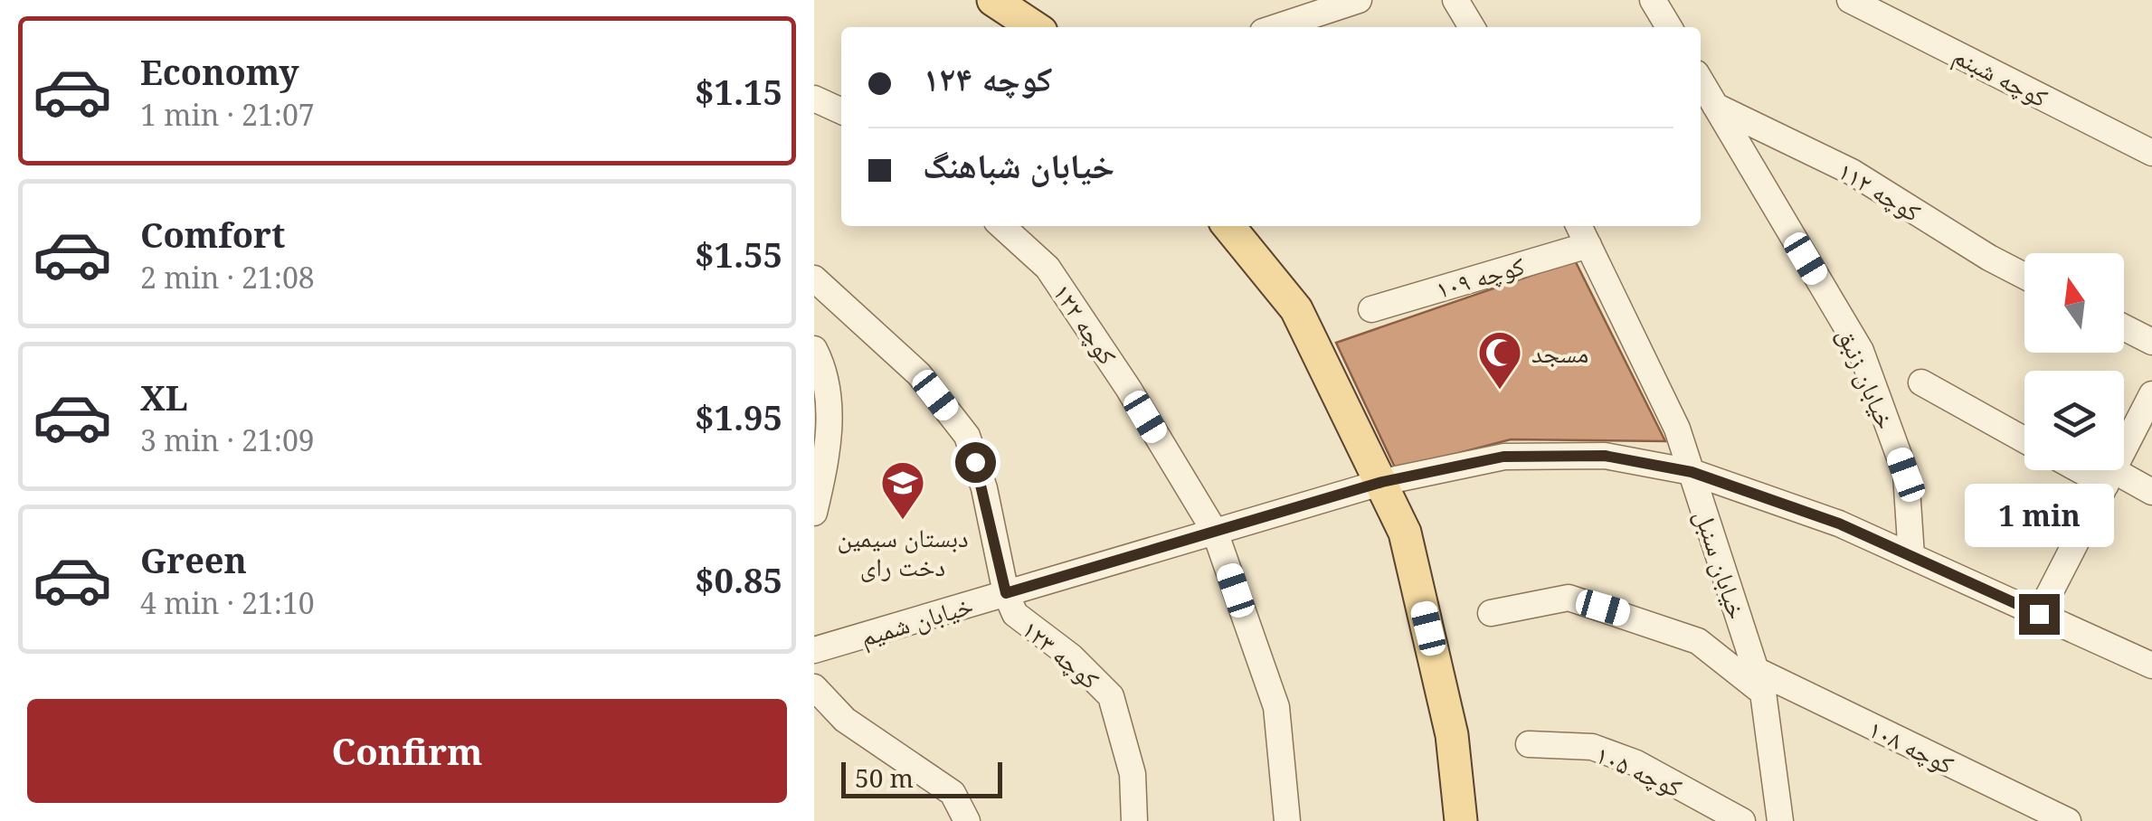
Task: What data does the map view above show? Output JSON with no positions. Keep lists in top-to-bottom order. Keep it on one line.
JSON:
{"streets":{"street":["کوچه شبنم","کوچه ۱۱۲","کوچه ۱۰۹","کوچه ۱۲۲","خیابان زنبق","خیابان سنبل","خیابان شمیم","کوچه ۱۲۳","کوچه ۱۰۸","کوچه ۱۰۵"]},"crossings":[["کوچه ۱۱۲","خیابان زنبق"],["کوچه ۱۰۹","خیابان سنبل"],["کوچه ۱۲۲","خیابان شمیم"],["خیابان زنبق","خیابان شمیم"],["خیابان سنبل","خیابان شمیم"],["خیابان سنبل","کوچه ۱۰۸"],["خیابان شمیم","کوچه ۱۲۳"]],"places":{"mosque":["مسجد"],"school or university":["دبستان سیمین دخت رای"]},"scale_bar":"50 m","north":"top","page":{"list":[{"name":"Economy","note":"1 min · 21:07","value":"$1.15"},{"name":"Comfort","note":"2 min · 21:08","value":"$1.55"},{"name":"XL","note":"3 min · 21:09","value":"$1.95"},{"name":"Green","note":"4 min · 21:10","value":"$0.85"}],"banner":["کوچه ۱۲۴","خیابان شباهنگ"],"bubble":"1 min","buttons":"Confirm","scale":"50 m"}}
